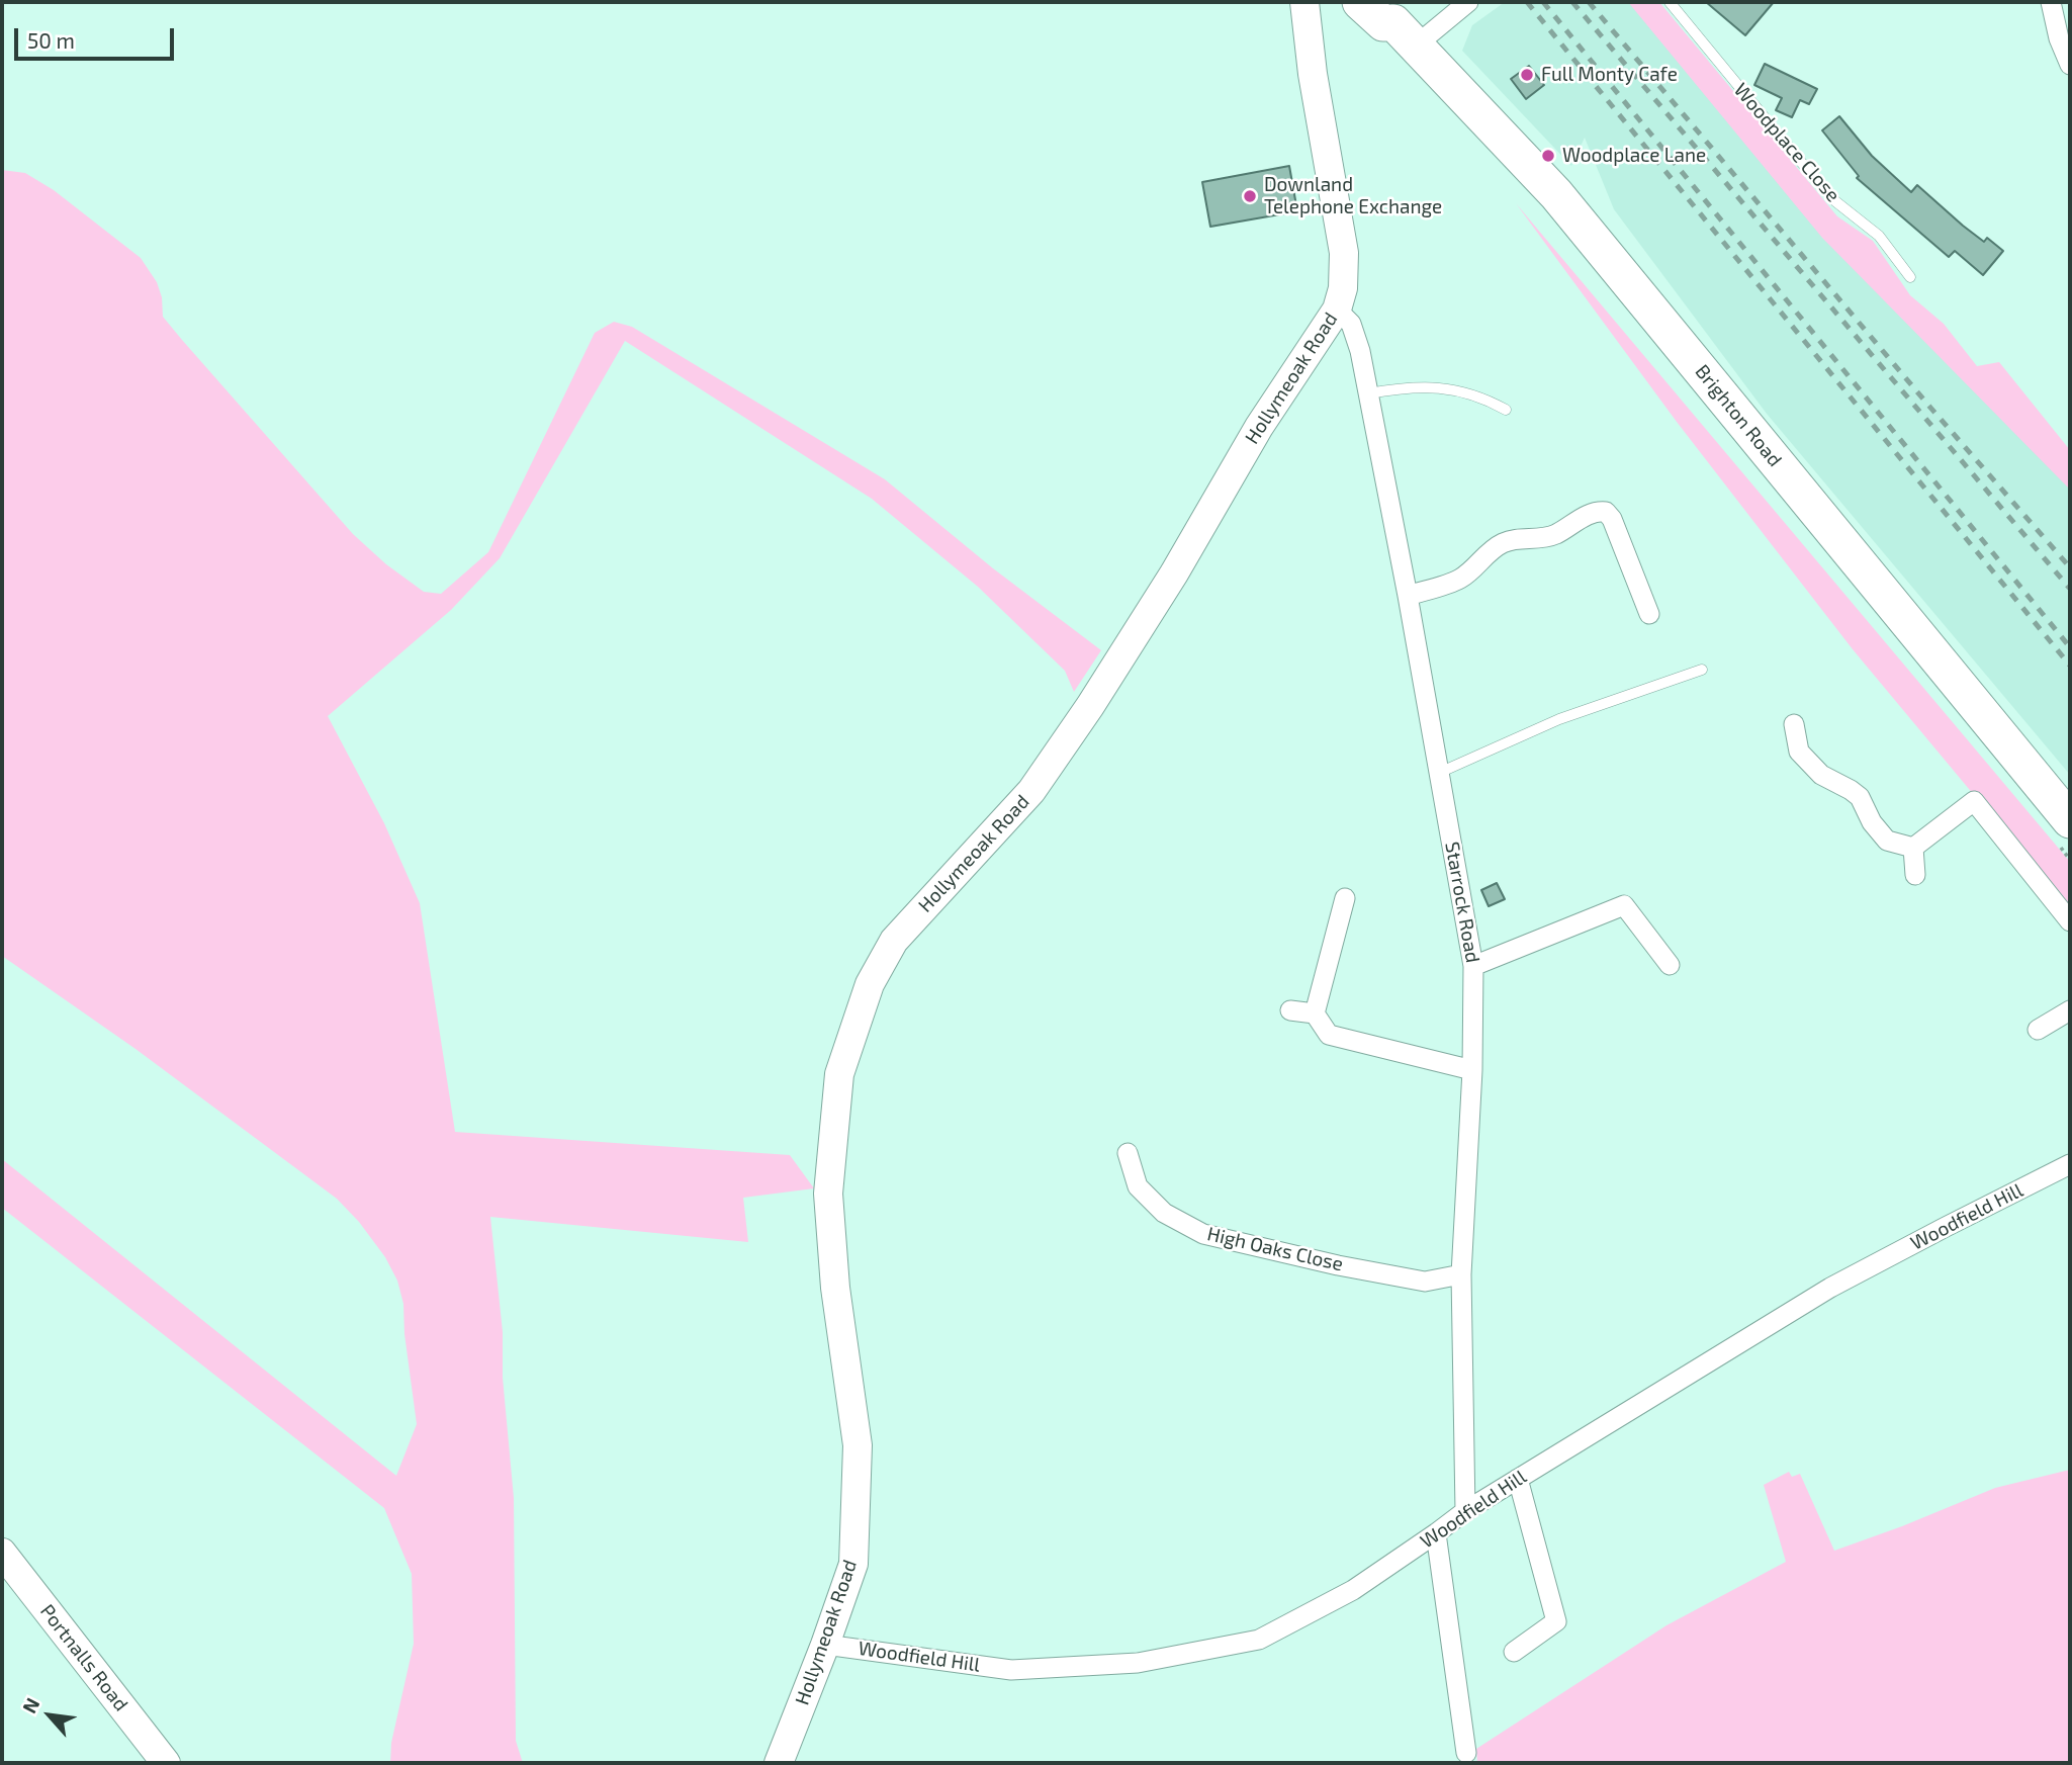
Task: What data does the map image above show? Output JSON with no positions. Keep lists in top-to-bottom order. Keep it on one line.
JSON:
{"streets":{"highway":["Brighton Road"],"street":["Hollymeoak Road","Starrock Road","Woodfield Hill","High Oaks Close","Portnalls Road"],"lane":["Woodplace Close"]},"crossings":[["Hollymeoak Road","Starrock Road"],["Hollymeoak Road","Woodfield Hill"],["Starrock Road","Woodfield Hill"],["Starrock Road","High Oaks Close"]],"places":["Full Monty Cafe","Woodplace Lane","Downland Telephone Exchange"],"scale_bar":"50 m","north":"top left"}
